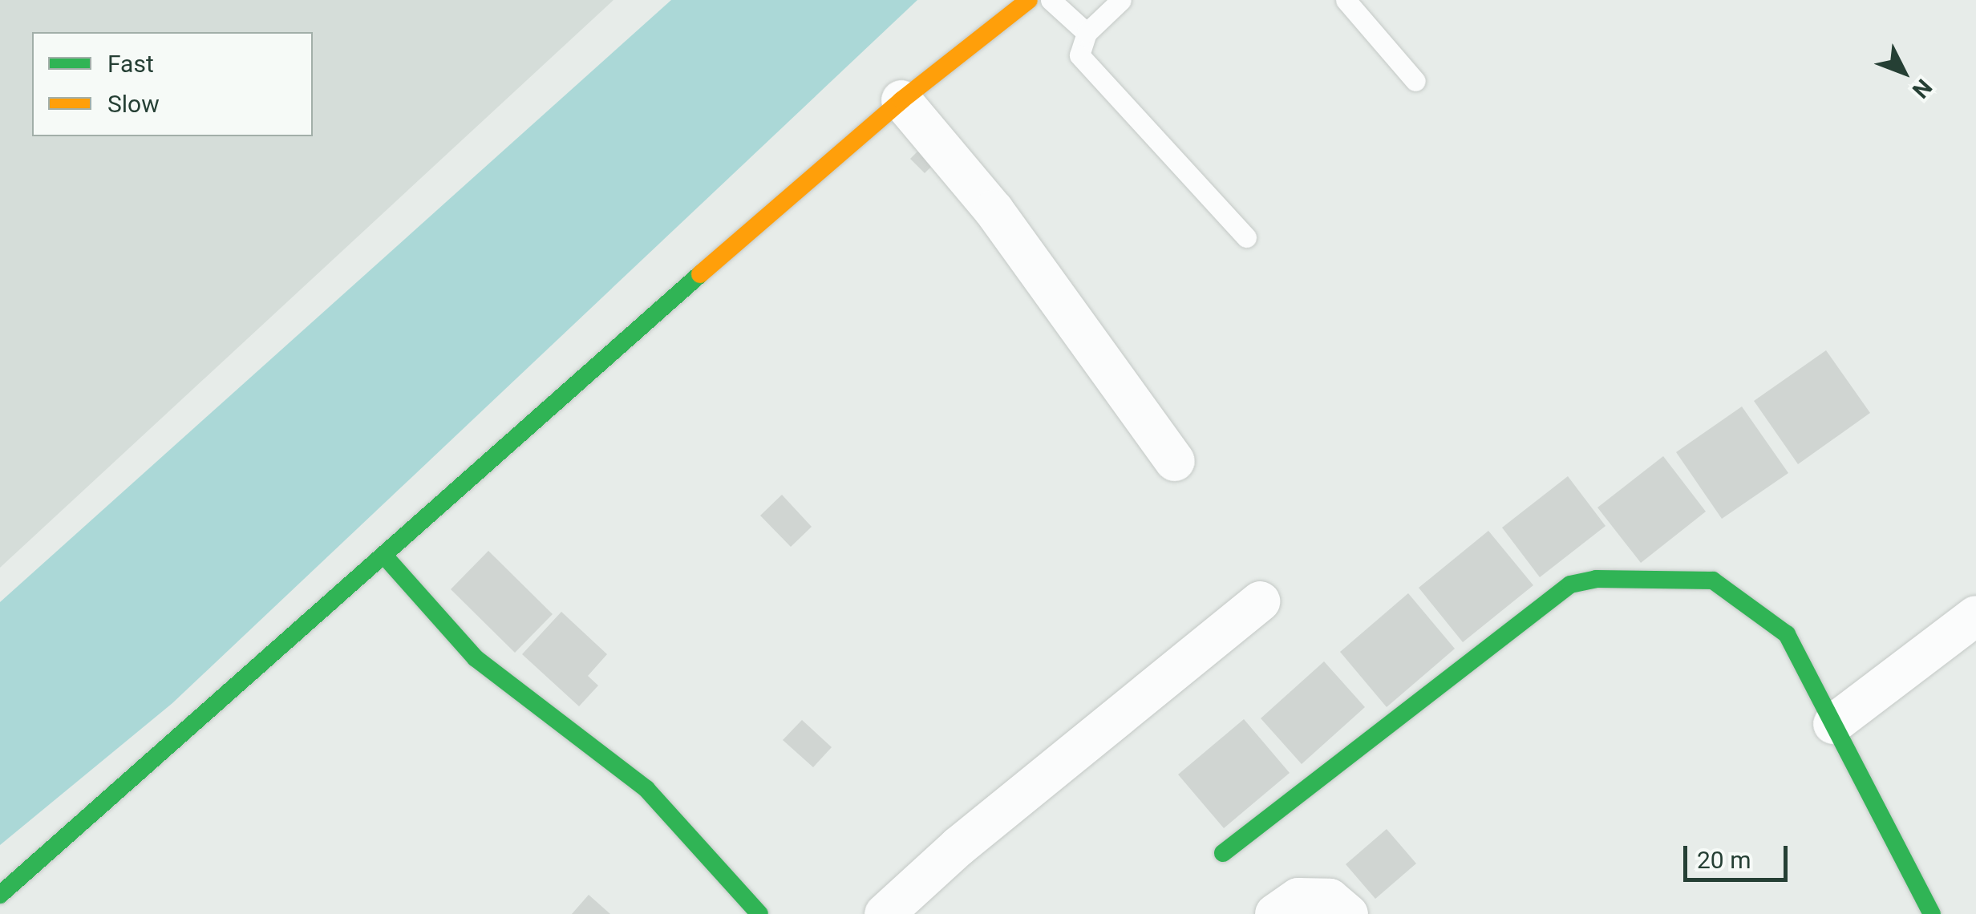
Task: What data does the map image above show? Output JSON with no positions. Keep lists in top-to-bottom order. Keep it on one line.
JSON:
{"legend":["Fast","Slow"],"scale_bar":"20 m","north":"bottom right"}
